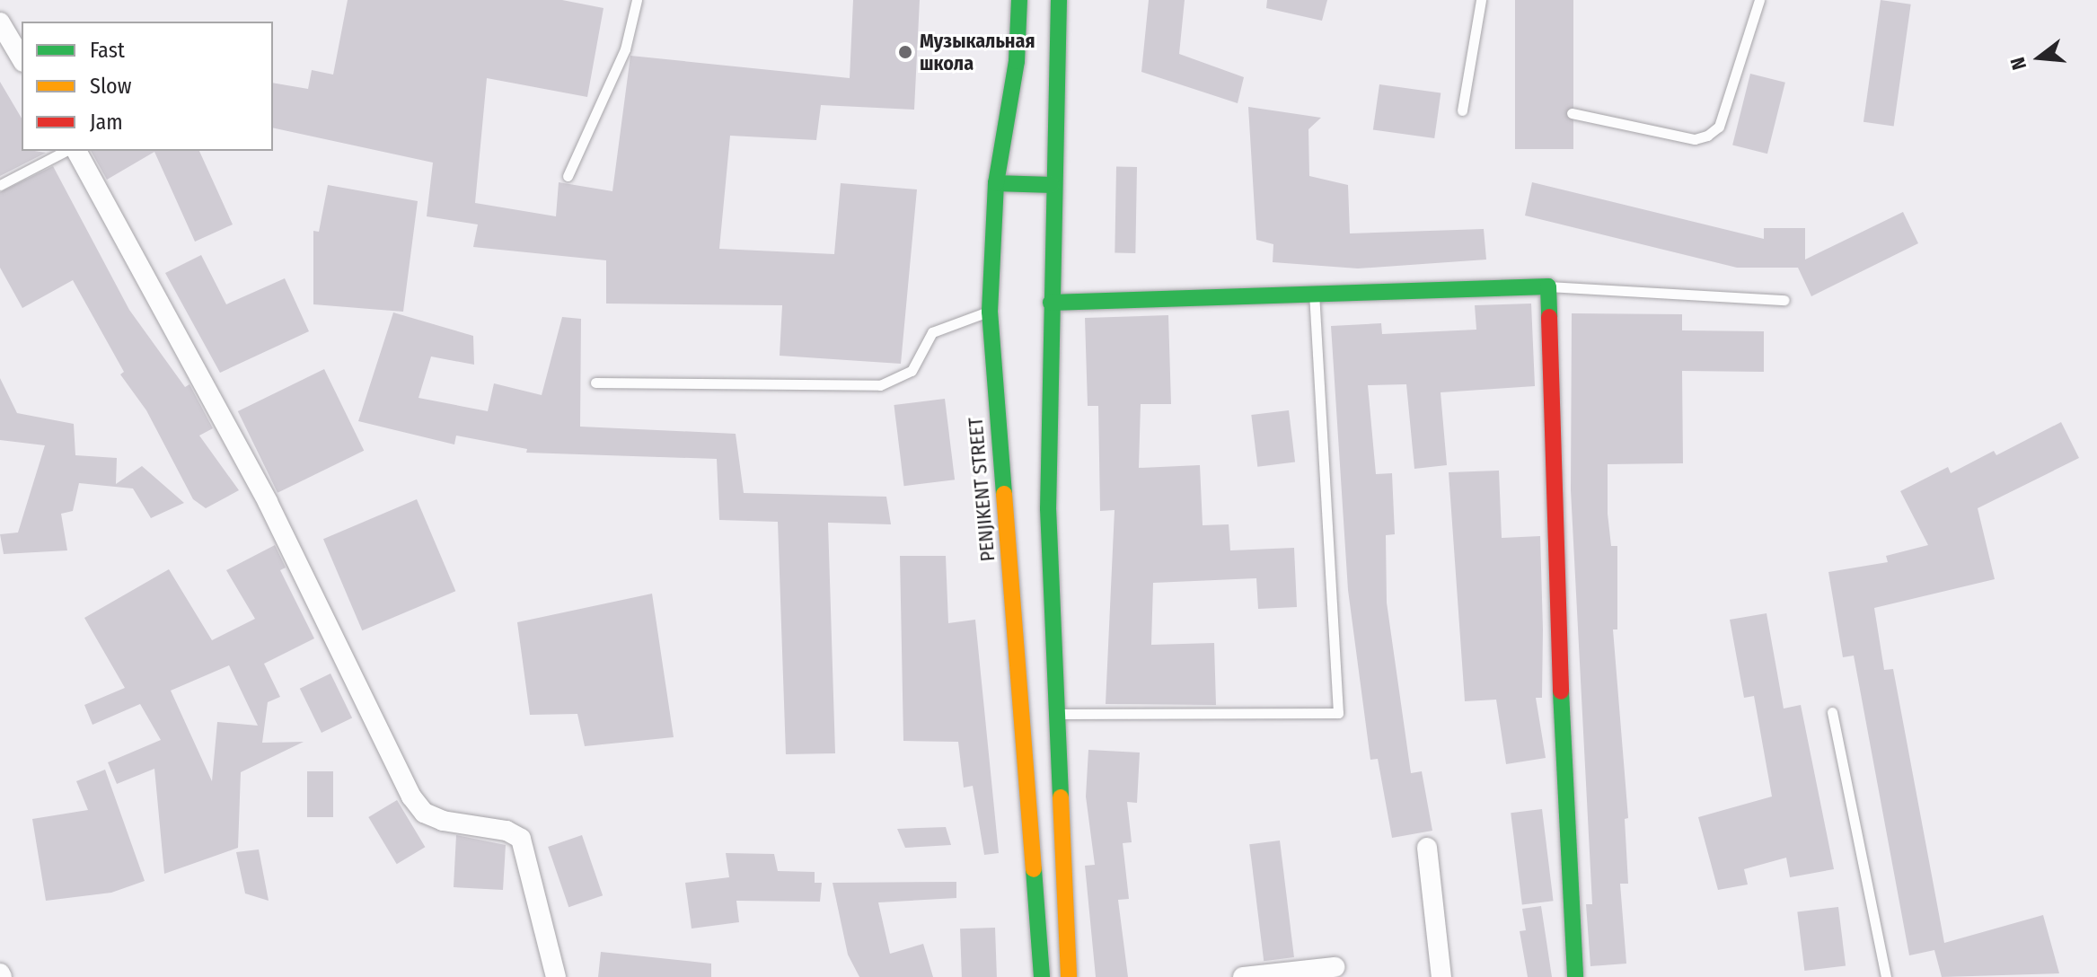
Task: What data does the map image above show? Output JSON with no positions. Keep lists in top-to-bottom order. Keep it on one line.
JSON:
{"streets":{"main road":["PENJIKENT STREET"]},"places":["Музыкальная школа"],"legend":["Fast","Slow","Jam"],"north":"left"}
